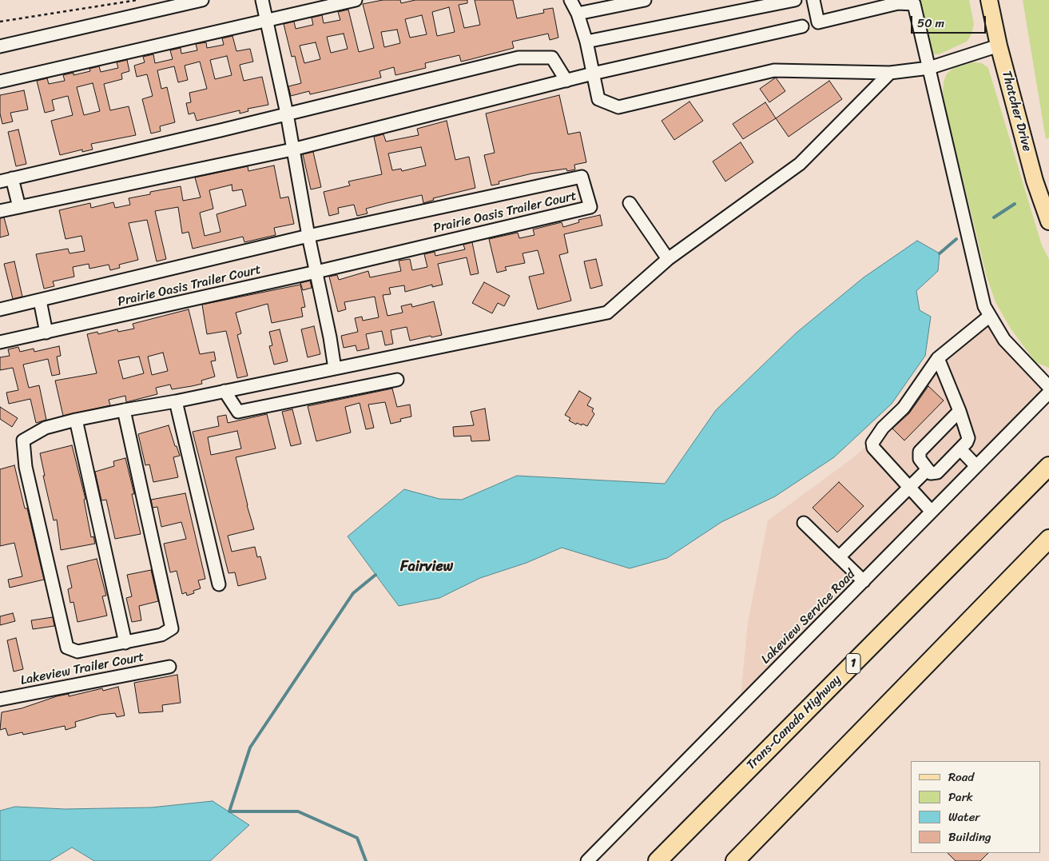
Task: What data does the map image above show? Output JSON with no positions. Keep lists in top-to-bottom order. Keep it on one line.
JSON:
{"streets":{"highway":["1","Trans-Canada Highway"],"main road":["Thatcher Drive"],"street":["Prairie Oasis Trailer Court","Lakeview Service Road","Lakeview Trailer Court"]},"districts":["Fairview"],"legend":["Road","Park","Water","Building"],"scale_bar":"50 m"}
